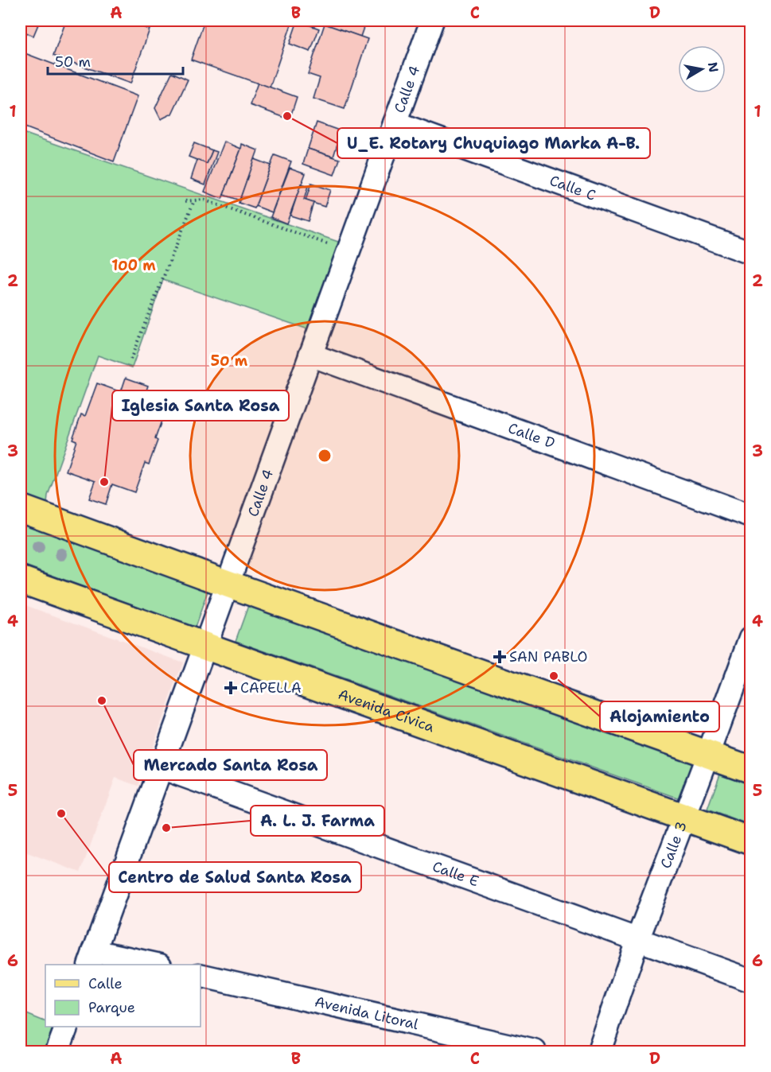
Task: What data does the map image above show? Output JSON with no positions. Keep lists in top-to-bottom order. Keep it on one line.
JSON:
{"streets":{"main road":["Avenida Cívica"],"street":["Calle 4","Calle C","Calle D","Calle 3","Calle E","Avenida Litoral"]},"crossings":[["Calle 4","Calle C"],["Calle 4","Calle D"],["Calle 4","Avenida Cívica"],["Calle 4","Calle E"],["Avenida Cívica","Calle 3"],["Calle 3","Calle E"]],"places":{"other":["U_E. Rotary Chuquiago Marka A-B.","Iglesia Santa Rosa","Alojamiento","Mercado Santa Rosa","Centro de Salud Santa Rosa","A. L. J. Farma"],"health":["SAN PABLO","CAPELLA"]},"legend":["Calle","Parque"],"scale_bar":"50 m","north":"right","grid":{"columns":["A","B","C","D"],"rows":["1","2","3","4","5","6"]},"rings":["100 m","50 m"]}
